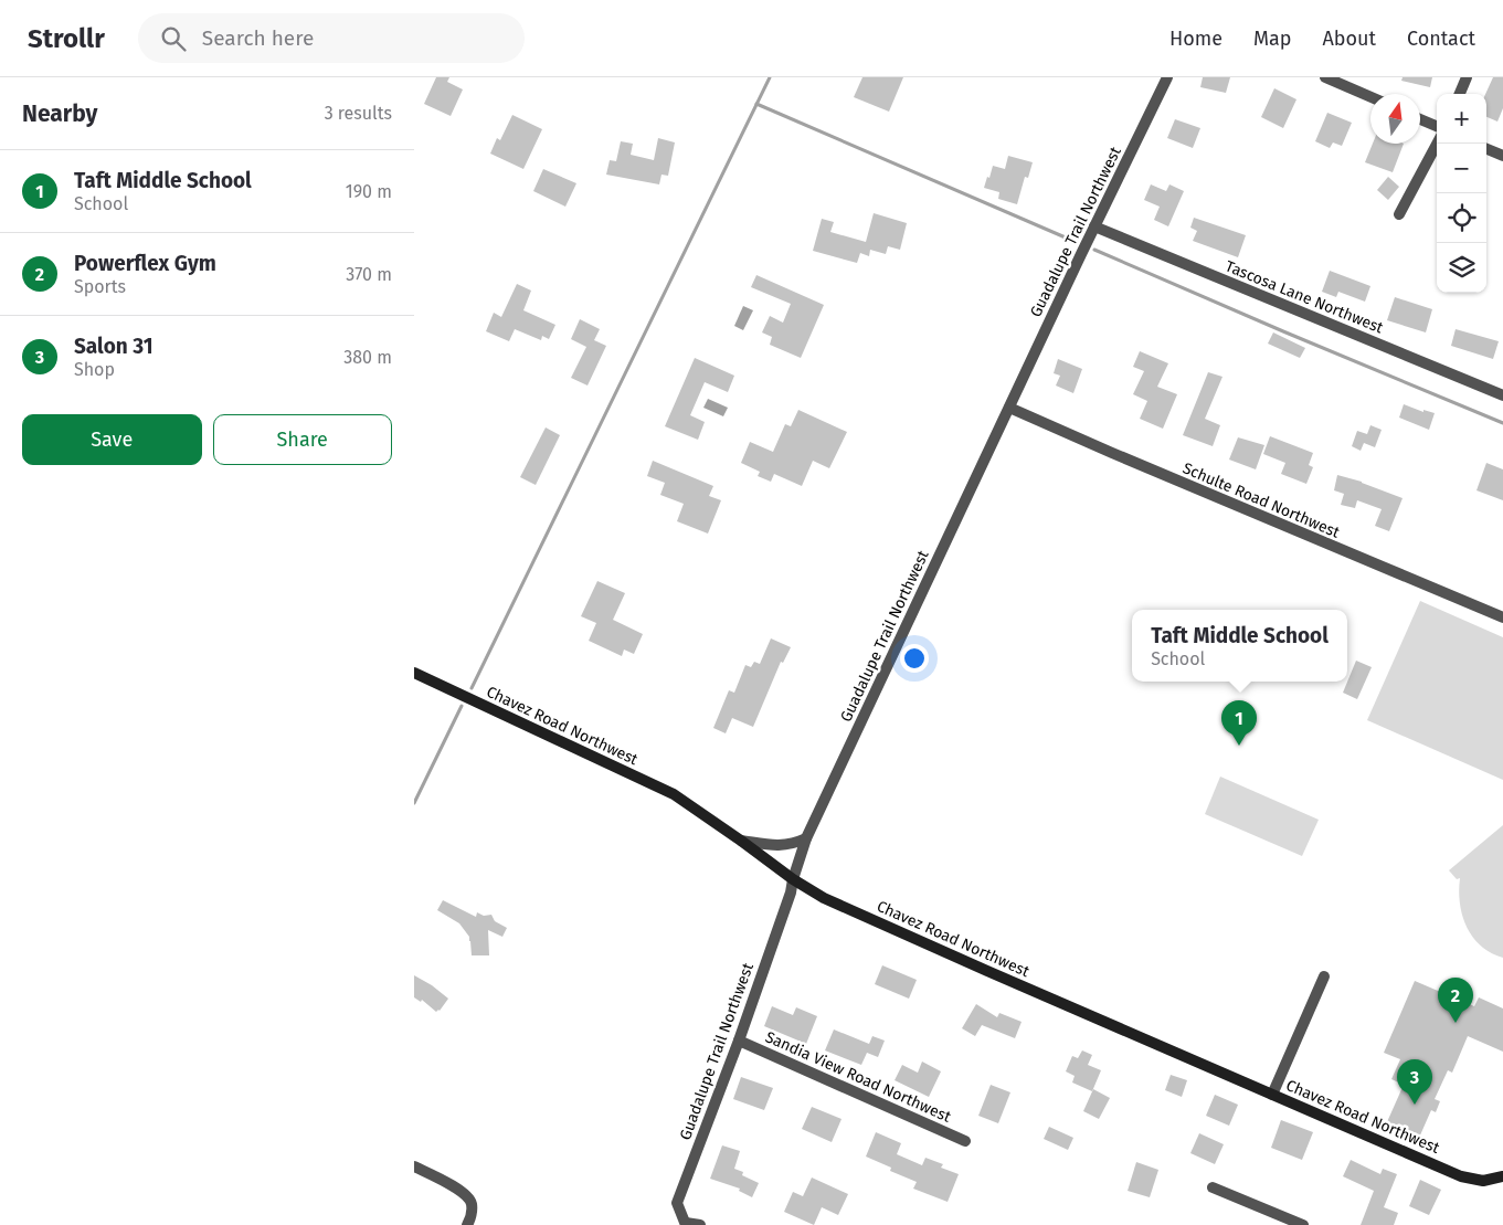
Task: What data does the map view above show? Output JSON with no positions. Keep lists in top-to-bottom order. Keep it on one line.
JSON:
{"streets":{"street":["Guadalupe Trail Northwest","Tascosa Lane Northwest","Schulte Road Northwest","Chavez Road Northwest","Sandia View Road Northwest"]},"crossings":[["Guadalupe Trail Northwest","Tascosa Lane Northwest"],["Guadalupe Trail Northwest","Schulte Road Northwest"],["Guadalupe Trail Northwest","Chavez Road Northwest"],["Guadalupe Trail Northwest","Sandia View Road Northwest"]],"north":"top","page":{"header":"Strollr","search":"Search here","nav":["Home","Map","About","Contact"],"heading":["Nearby","3 results"],"map_buttons":["+","−"],"list":[{"mark":"1","name":"Taft Middle School","note":"School","value":"190 m"},{"mark":"2","name":"Powerflex Gym","note":"Sports","value":"370 m"},{"mark":"3","name":"Salon 31","note":"Shop","value":"380 m"}],"buttons":["Save","Share"],"popup":["Taft Middle School","School"],"pins":["1","2","3"]}}
